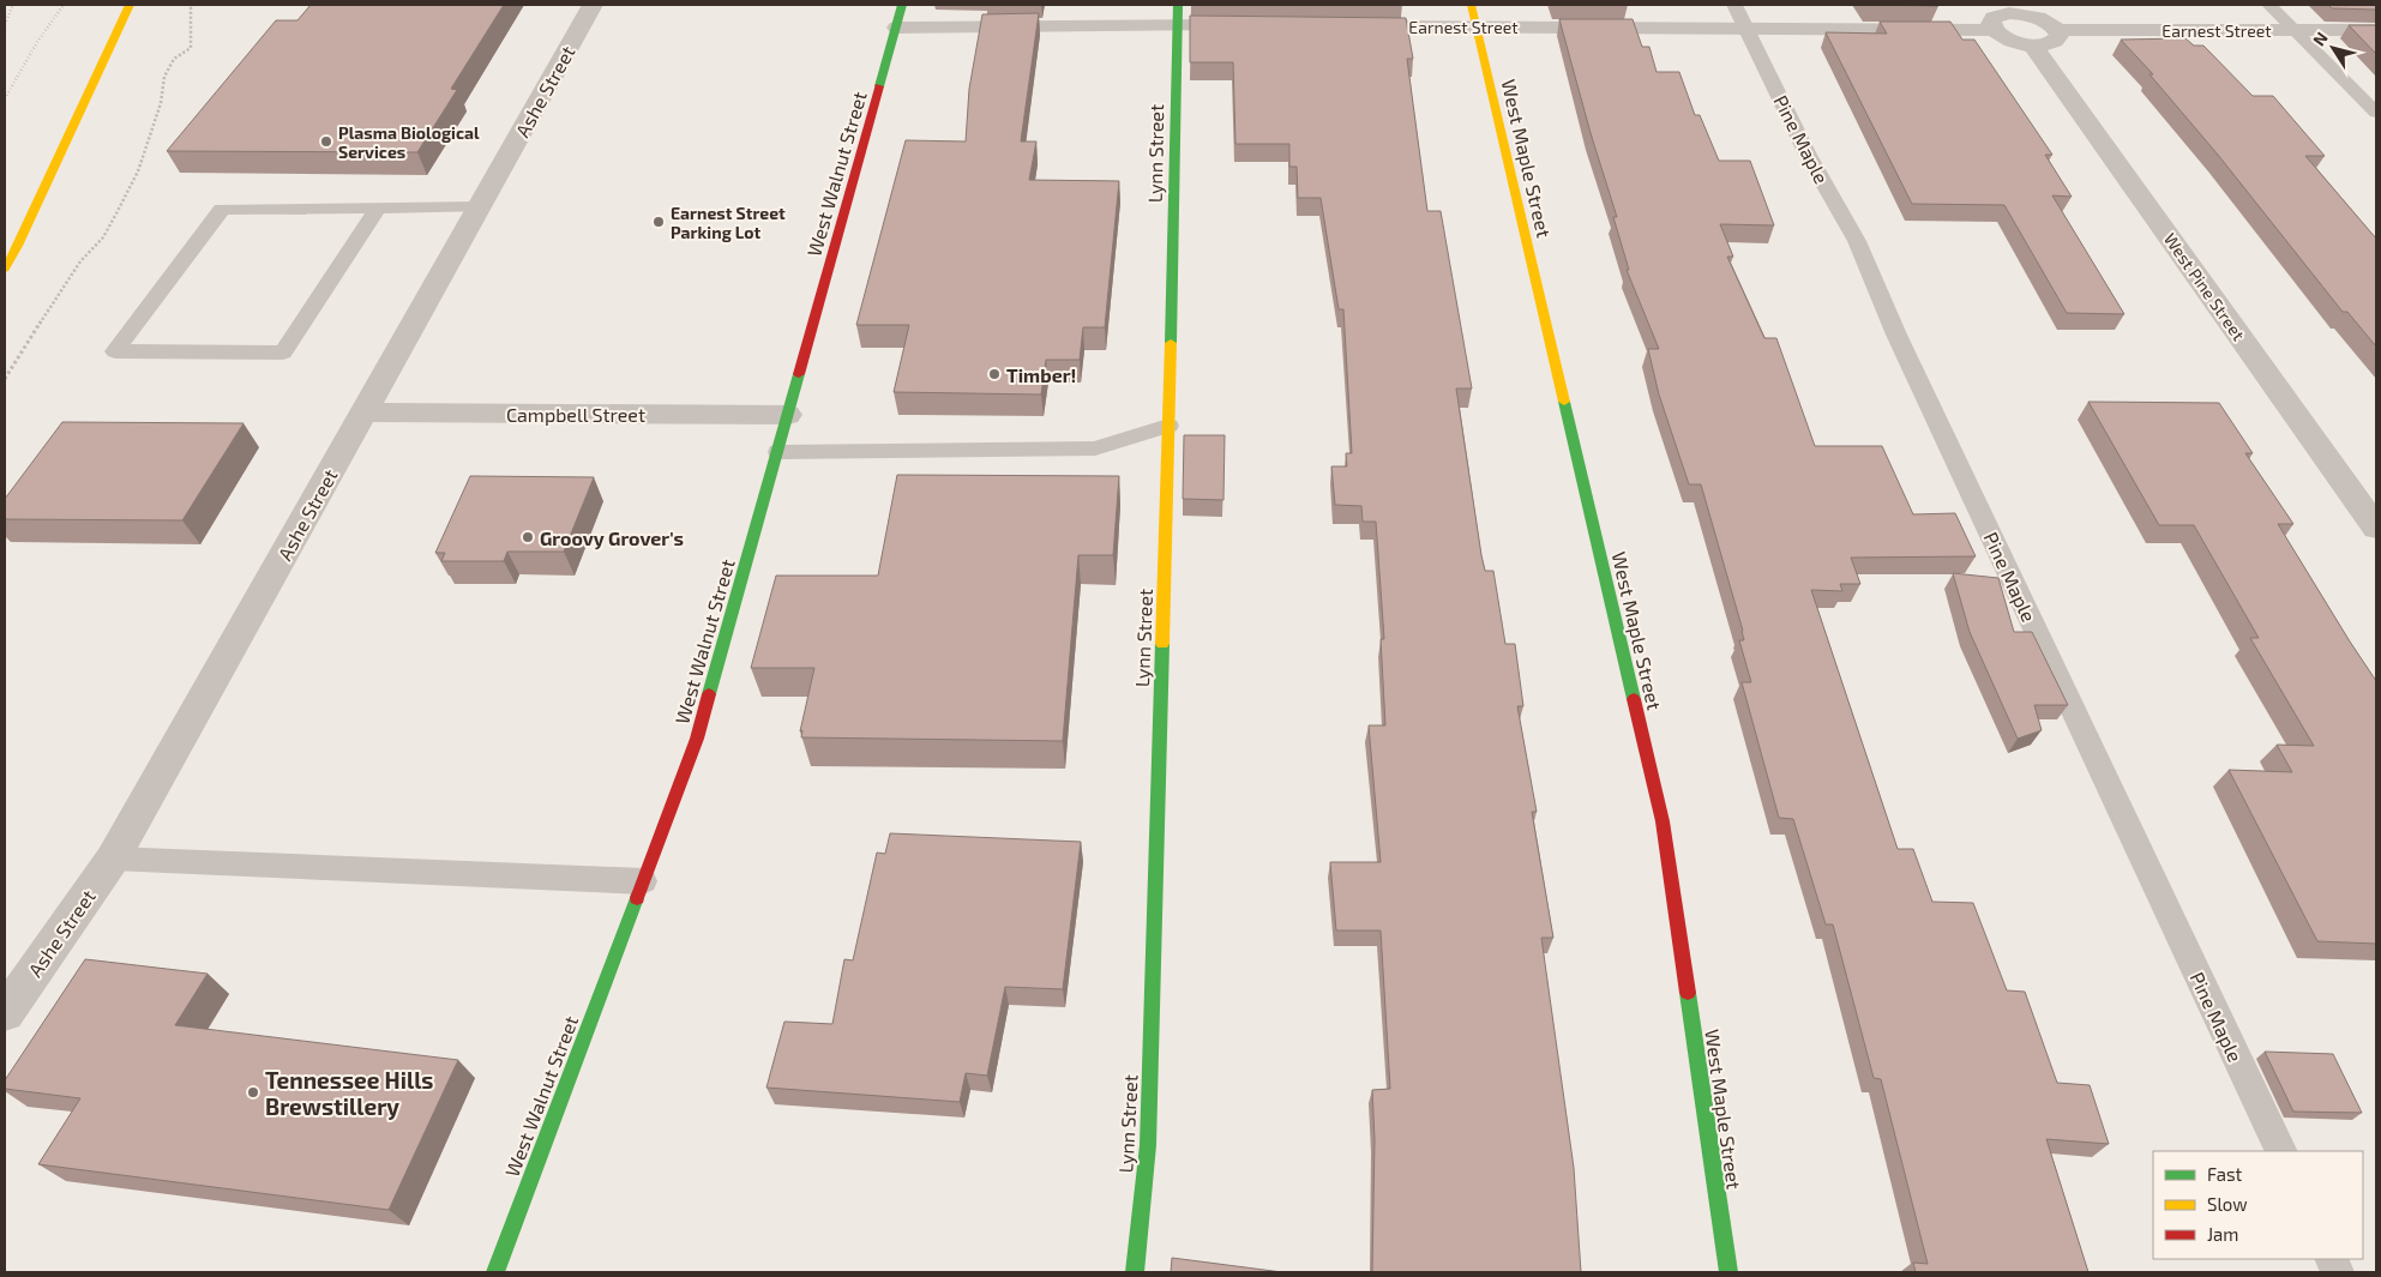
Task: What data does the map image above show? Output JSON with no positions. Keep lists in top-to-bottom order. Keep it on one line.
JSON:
{"streets":{"street":["Earnest Street","Ashe Street","Lynn Street","West Maple Street","West Walnut Street","West Pine Street","Campbell Street"],"lane":["Pine Maple"]},"crossings":[["Earnest Street","Pine Maple"],["Earnest Street","West Maple Street"],["Ashe Street","Campbell Street"],["West Walnut Street","Campbell Street"]],"places":["Plasma Biological Services","Earnest Street Parking Lot","Timber!","Groovy Grover's","Tennessee Hills Brewstillery"],"legend":["Fast","Slow","Jam"],"north":"top left"}
